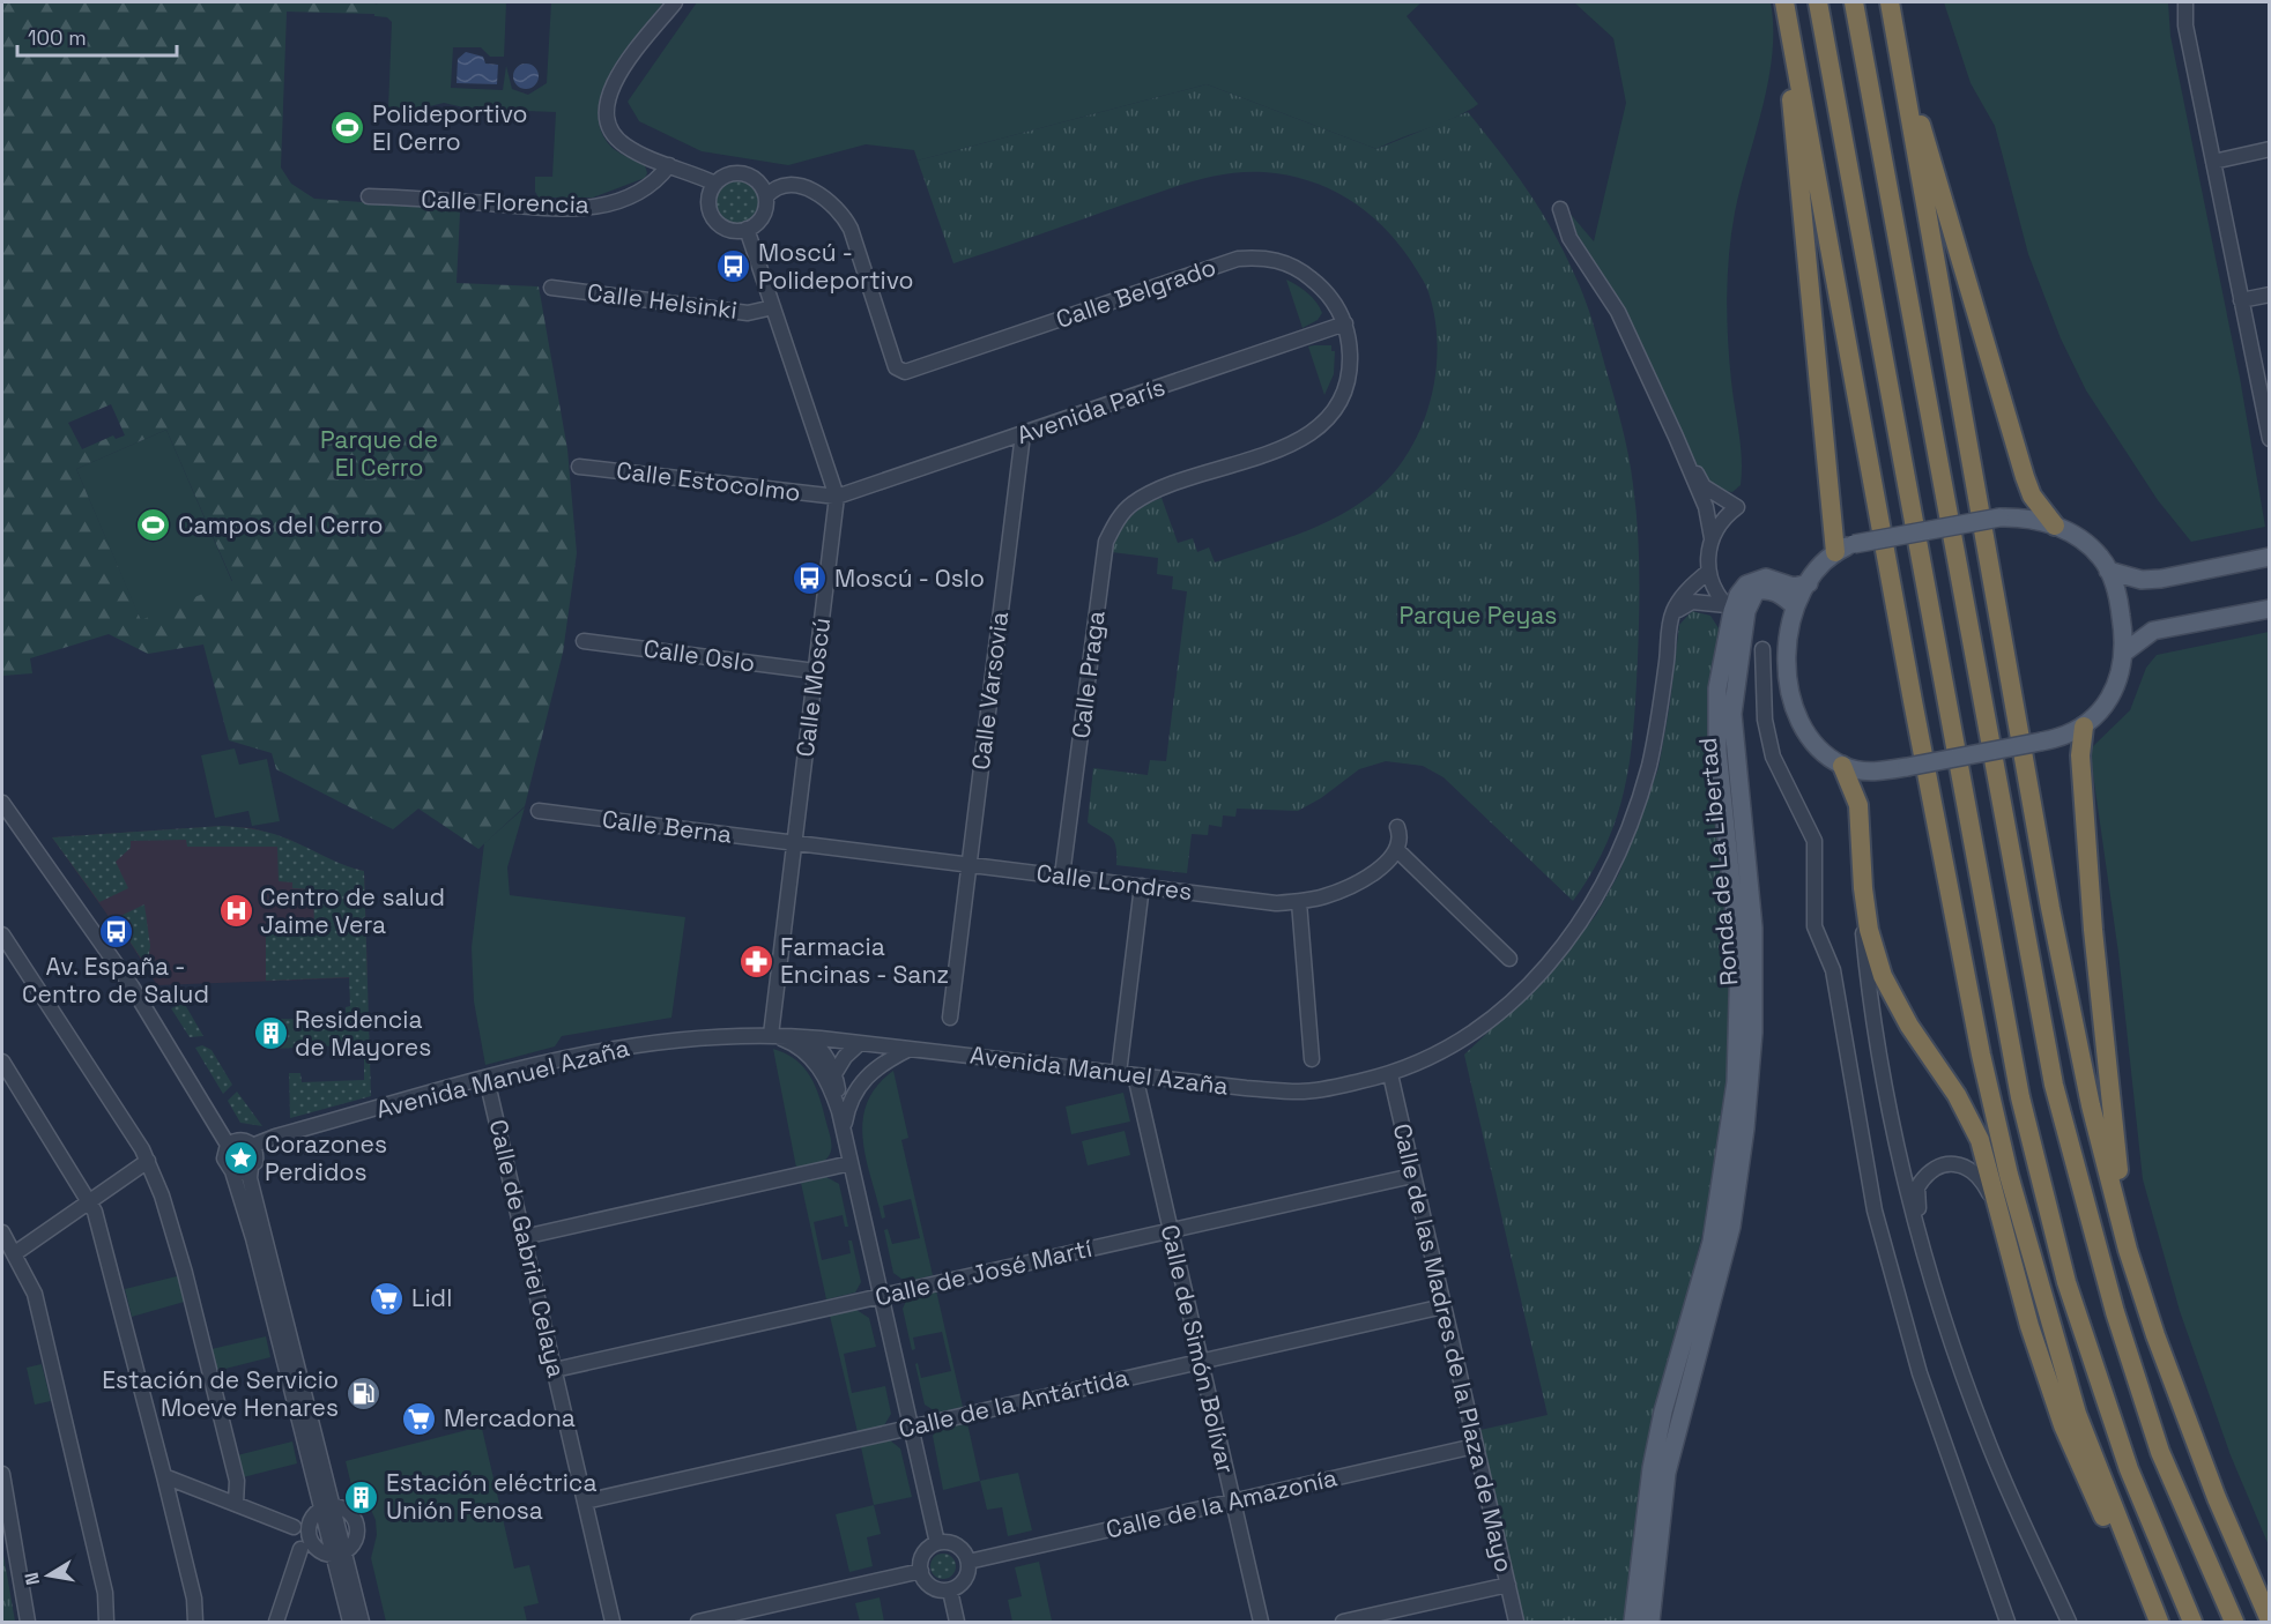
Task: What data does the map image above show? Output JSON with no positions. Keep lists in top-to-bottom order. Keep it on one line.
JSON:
{"streets":{"main road":["Ronda de La Libertad"],"street":["Calle Florencia","Calle Belgrado","Calle Helsinki","Avenida París","Calle Estocolmo","Calle Oslo","Calle Praga","Calle Moscú","Calle Varsovia","Calle Berna","Calle Londres","Avenida Manuel Azaña","Calle de Gabriel Celaya","Calle de José Martí","Calle de las Madres de la Plaza de Mayo","Calle de Simón Bolívar","Calle de la Antártida","Calle de la Amazonía"]},"crossings":[["Calle Belgrado","Avenida París"],["Calle Belgrado","Calle Praga"],["Calle Belgrado","Calle Moscú"],["Calle Helsinki","Calle Moscú"],["Avenida París","Calle Estocolmo"],["Avenida París","Calle Praga"],["Avenida París","Calle Moscú"],["Avenida París","Calle Varsovia"],["Calle Estocolmo","Calle Moscú"],["Calle Oslo","Calle Moscú"],["Calle Praga","Calle Londres"],["Calle Moscú","Calle Berna"],["Calle Moscú","Calle Londres"],["Calle Moscú","Avenida Manuel Azaña"],["Calle Varsovia","Calle Londres"],["Calle Berna","Calle Londres"],["Avenida Manuel Azaña","Calle de Gabriel Celaya"],["Avenida Manuel Azaña","Calle de las Madres de la Plaza de Mayo"],["Avenida Manuel Azaña","Calle de Simón Bolívar"],["Calle de Gabriel Celaya","Calle de José Martí"],["Calle de Gabriel Celaya","Calle de la Antártida"],["Calle de José Martí","Calle de las Madres de la Plaza de Mayo"],["Calle de José Martí","Calle de Simón Bolívar"],["Calle de las Madres de la Plaza de Mayo","Calle de la Antártida"],["Calle de las Madres de la Plaza de Mayo","Calle de la Amazonía"],["Calle de Simón Bolívar","Calle de la Antártida"],["Calle de Simón Bolívar","Calle de la Amazonía"]],"parks":["Parque de El Cerro","Parque Peyas"],"places":{"sports":["Polideportivo El Cerro","Campos del Cerro"],"bus stop":["Moscú - Polideportivo","Moscú - Oslo","Av. España - Centro de Salud"],"hospital":["Centro de salud Jaime Vera"],"pharmacy":["Farmacia Encinas - Sanz"],"building":["Residencia de Mayores","Estación eléctrica Unión Fenosa"],"place":["Corazones Perdidos"],"supermarket":["Lidl","Mercadona"],"fuel station":["Estación de Servicio Moeve Henares"]},"scale_bar":"100 m","north":"left"}
